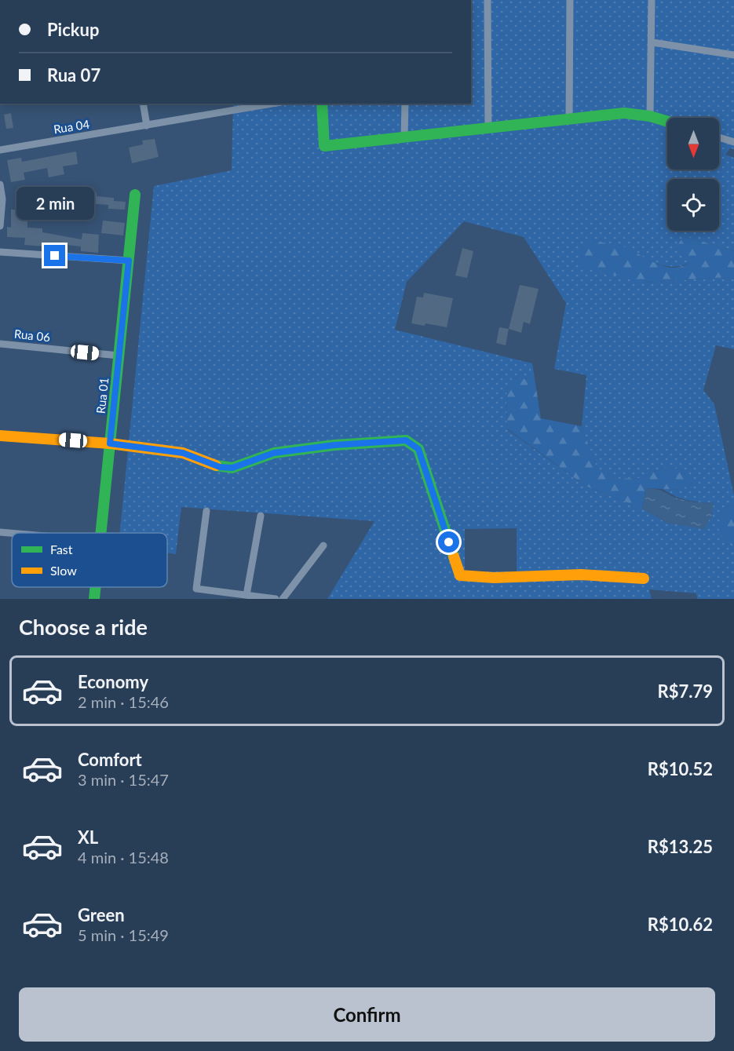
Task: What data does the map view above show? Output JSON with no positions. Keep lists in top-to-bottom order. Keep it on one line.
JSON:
{"streets":{"street":["Rua 04","Rua 06","Rua 01"]},"crossings":[["Rua 06","Rua 01"]],"legend":["Fast","Slow"],"north":"bottom","page":{"banner":["Pickup","Rua 07"],"bubble":"2 min","heading":"Choose a ride","list":[{"name":"Economy","note":"2 min · 15:46","value":"R$7.79"},{"name":"Comfort","note":"3 min · 15:47","value":"R$10.52"},{"name":"XL","note":"4 min · 15:48","value":"R$13.25"},{"name":"Green","note":"5 min · 15:49","value":"R$10.62"}],"buttons":"Confirm"}}
